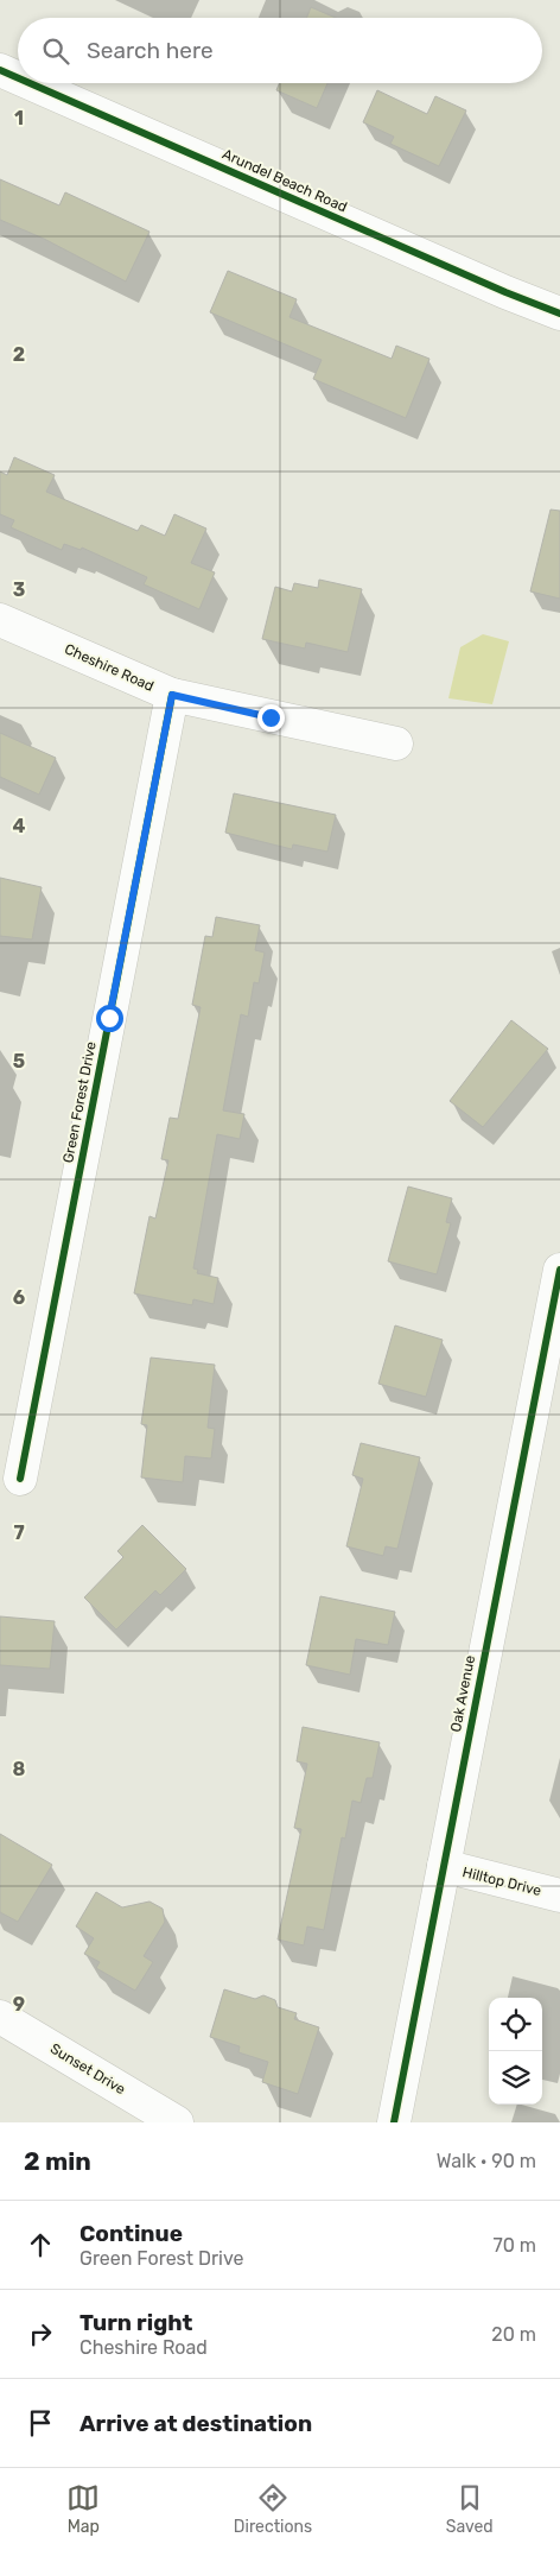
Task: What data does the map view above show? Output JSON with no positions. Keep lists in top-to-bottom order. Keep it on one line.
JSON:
{"streets":{"street":["Arundel Beach Road","Cheshire Road","Green Forest Drive","Oak Avenue","Hilltop Drive","Sunset Drive"]},"crossings":[["Cheshire Road","Green Forest Drive"],["Oak Avenue","Hilltop Drive"]],"page":{"search":"Search here","heading":["2 min","Walk · 90 m"],"list":[["Continue","Green Forest Drive","70 m"],["Turn right","Cheshire Road","20 m"],"Arrive at destination"],"nav":["Map","Directions","Saved"]},"grid":{"rows":["1","2","3","4","5","6","7","8","9"]}}
